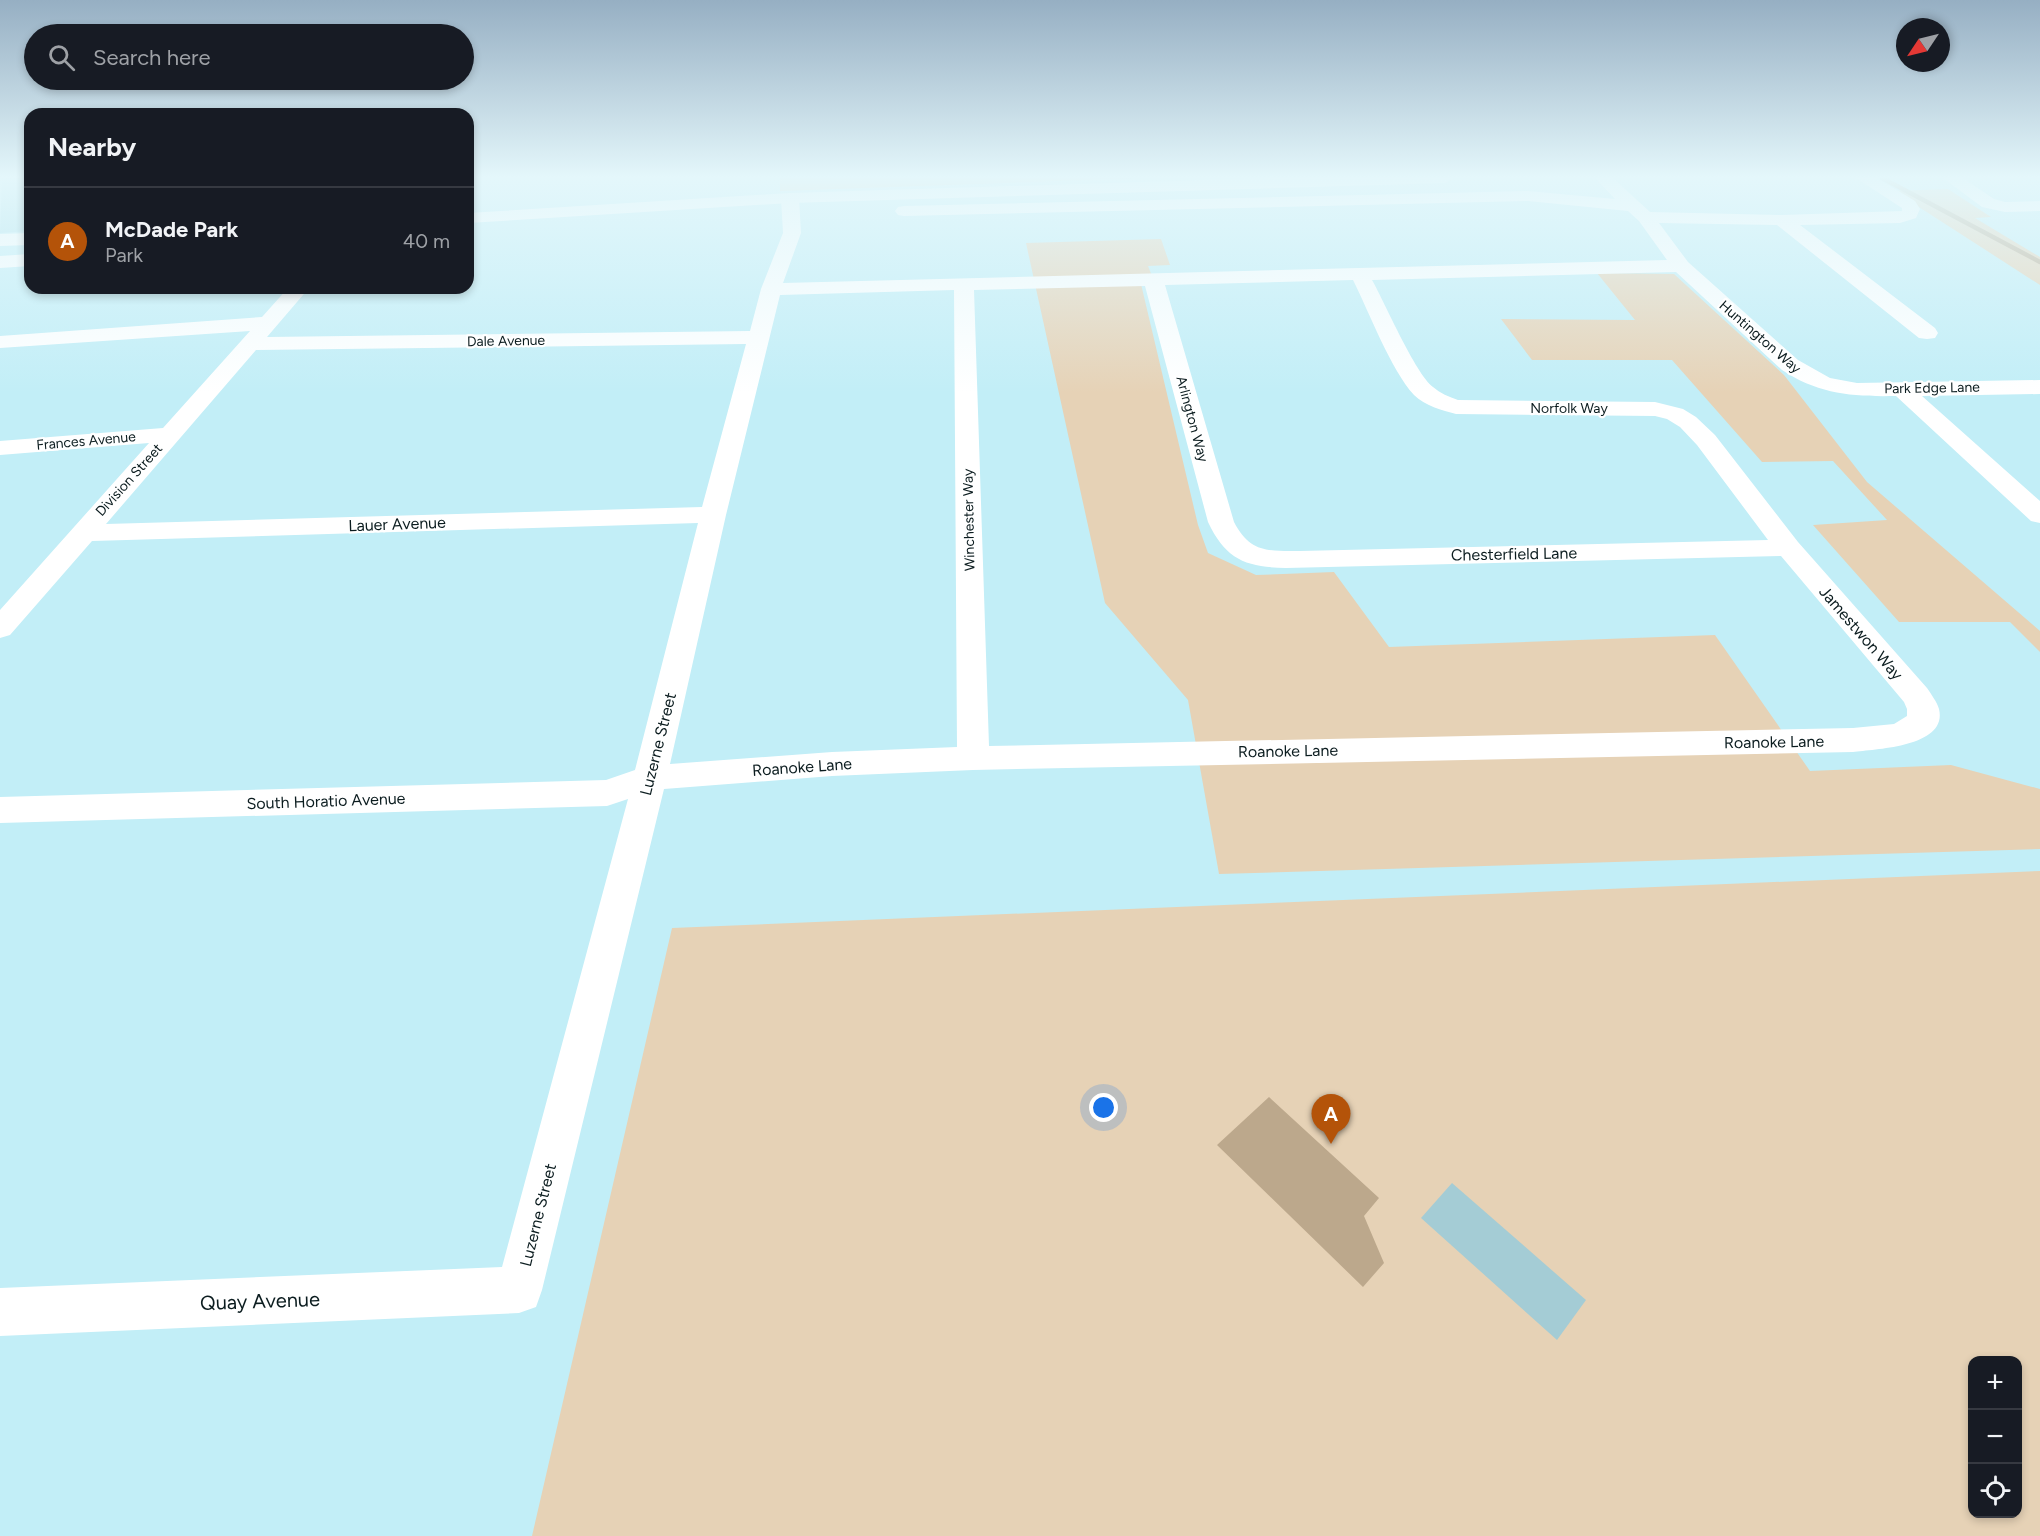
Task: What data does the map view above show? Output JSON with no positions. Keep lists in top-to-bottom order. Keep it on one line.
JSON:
{"streets":{"street":["Huntington Way","Dale Avenue","Park Edge Lane","Norfolk Way","Arlington Way","Frances Avenue","Division Street","Winchester Way","Lauer Avenue","Chesterfield Lane","Jamestwon Way","Roanoke Lane","Luzerne Street","South Horatio Avenue","Quay Avenue"]},"crossings":[["Huntington Way","Park Edge Lane"],["Dale Avenue","Division Street"],["Dale Avenue","Luzerne Street"],["Norfolk Way","Chesterfield Lane"],["Norfolk Way","Jamestwon Way"],["Arlington Way","Chesterfield Lane"],["Frances Avenue","Division Street"],["Division Street","Lauer Avenue"],["Winchester Way","Roanoke Lane"],["Lauer Avenue","Luzerne Street"],["Chesterfield Lane","Jamestwon Way"],["Jamestwon Way","Roanoke Lane"],["Roanoke Lane","Luzerne Street"],["Roanoke Lane","South Horatio Avenue"],["Luzerne Street","South Horatio Avenue"],["Luzerne Street","Quay Avenue"]],"north":"bottom left","page":{"search":"Search here","heading":"Nearby","list":[{"mark":"A","name":"McDade Park","note":"Park","value":"40 m"}],"pins":"A","map_buttons":["+","−"]}}
